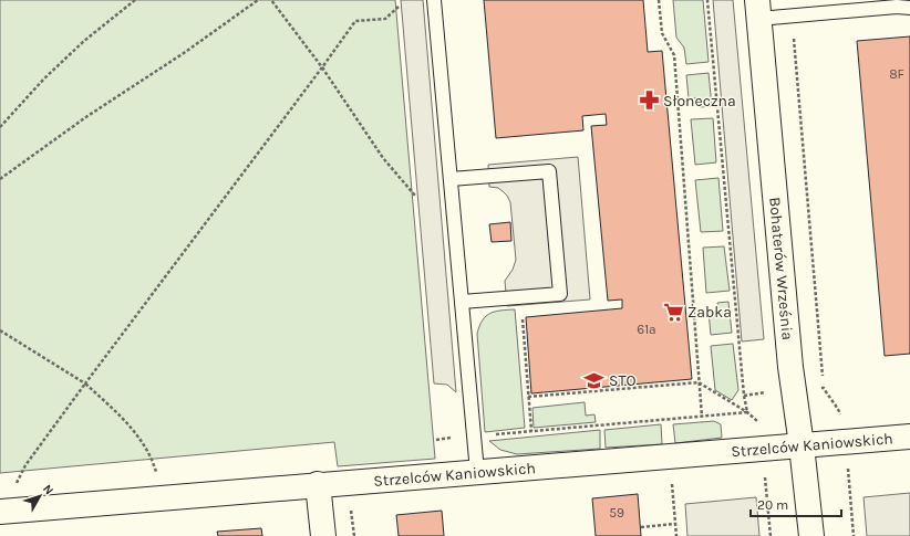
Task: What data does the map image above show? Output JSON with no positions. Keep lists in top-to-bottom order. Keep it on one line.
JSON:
{"streets":{"street":["Bohaterów Września","Strzelców Kaniowskich"]},"crossings":[["Bohaterów Września","Strzelców Kaniowskich"]],"places":{"pharmacy":["Słoneczna"],"supermarket":["Żabka"],"school or university":["STO"]},"house_numbers":["8F","61a","59"],"scale_bar":"20 m","north":"top right"}
